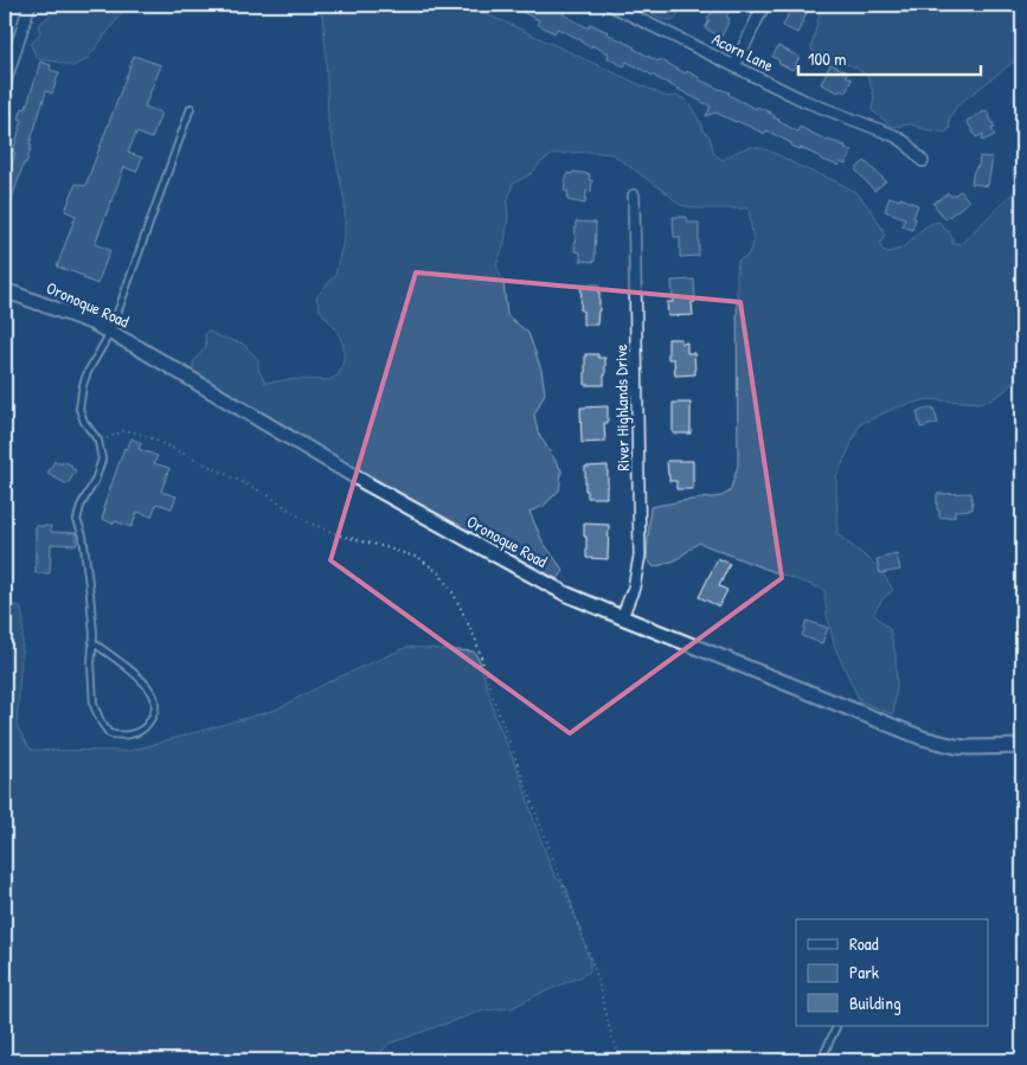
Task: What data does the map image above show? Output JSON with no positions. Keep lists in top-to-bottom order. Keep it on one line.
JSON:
{"streets":{"street":["Acorn Lane","Oronoque Road","River Highlands Drive"]},"crossings":[["Oronoque Road","River Highlands Drive"]],"legend":["Road","Park","Building"],"scale_bar":"100 m"}
